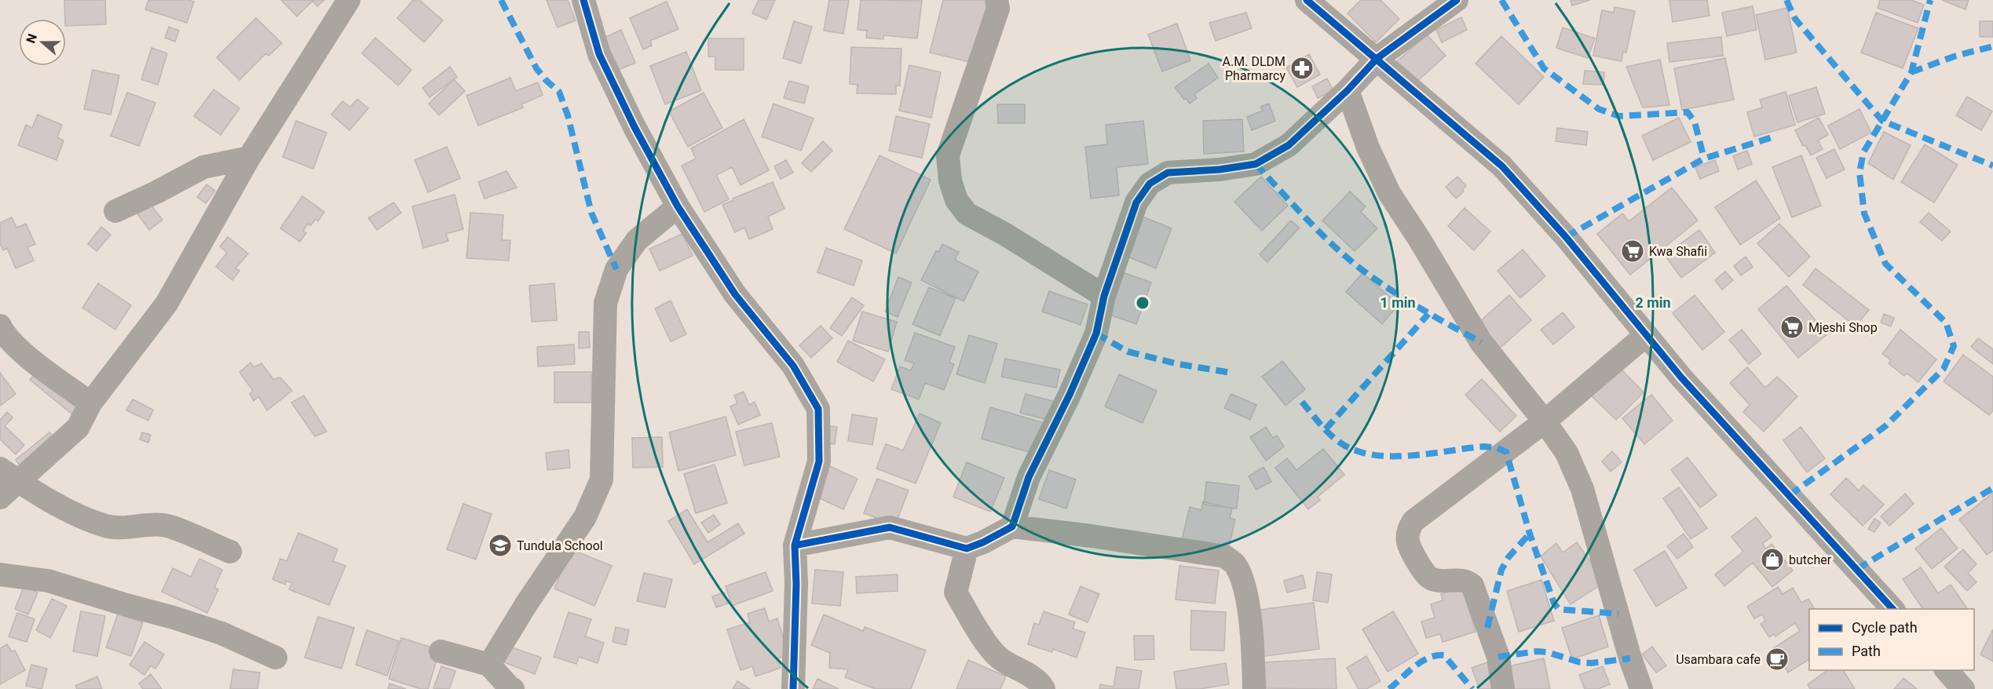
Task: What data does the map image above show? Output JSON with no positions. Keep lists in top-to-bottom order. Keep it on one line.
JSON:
{"places":{"pharmacy":["A.M. DLDM Pharmarcy"],"supermarket":["Kwa Shafii","Mjeshi Shop"],"school or university":["Tundula School"],"shop":["butcher"],"cafe":["Usambara cafe"]},"legend":["Cycle path","Path"],"north":"left","rings":["1 min","2 min"]}
